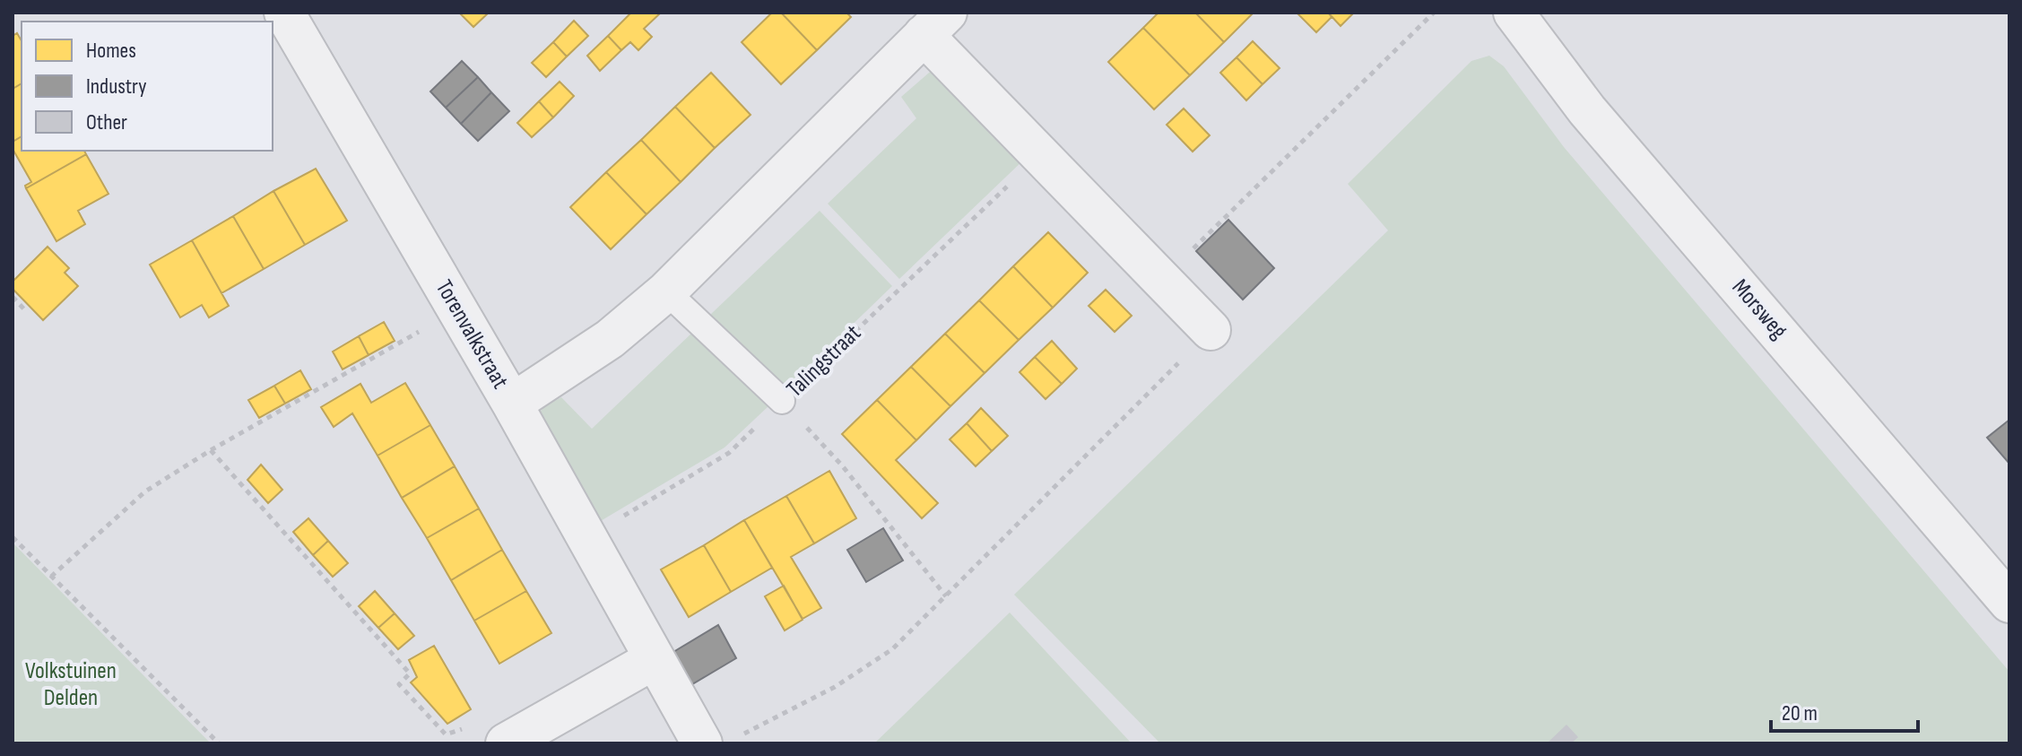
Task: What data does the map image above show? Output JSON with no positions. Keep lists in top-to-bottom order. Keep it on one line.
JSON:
{"streets":{"street":["Morsweg","Torenvalkstraat"],"path":["Talingstraat"]},"crossings":[["Torenvalkstraat","Talingstraat"]],"parks":["Volkstuinen Delden"],"legend":["Homes","Industry","Other"],"scale_bar":"20 m"}
